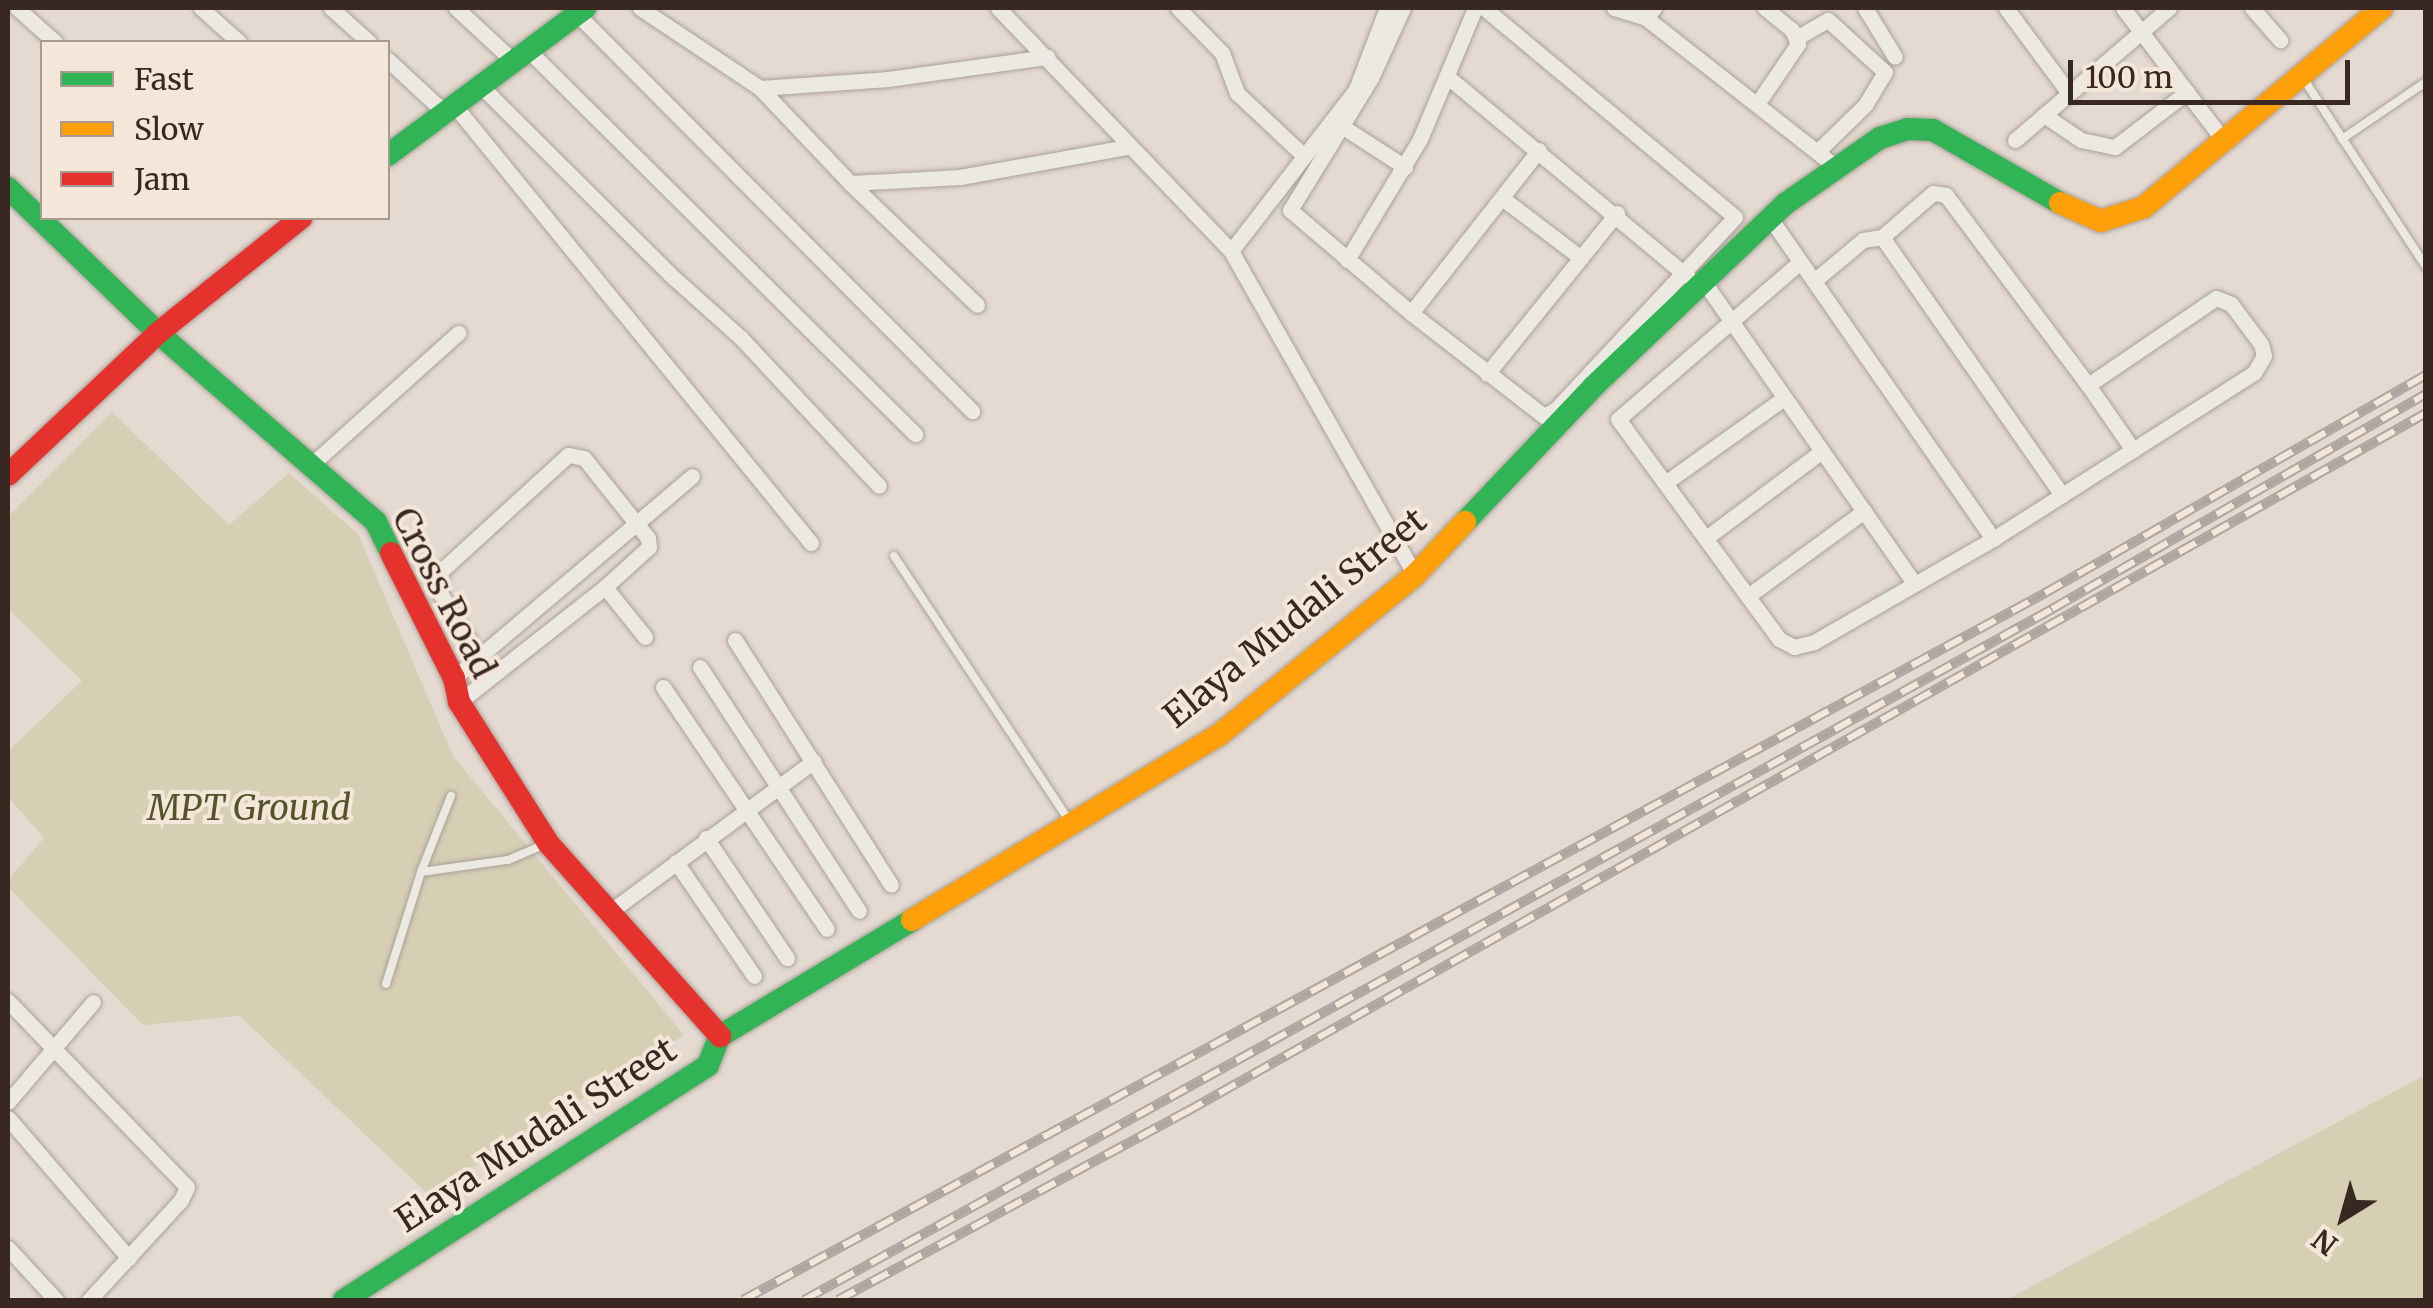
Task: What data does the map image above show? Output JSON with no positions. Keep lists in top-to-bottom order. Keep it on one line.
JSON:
{"streets":{"street":["Cross Road","Elaya Mudali Street"]},"crossings":[["Cross Road","Elaya Mudali Street"]],"parks":["MPT Ground"],"legend":["Fast","Slow","Jam"],"scale_bar":"100 m","north":"bottom left"}
